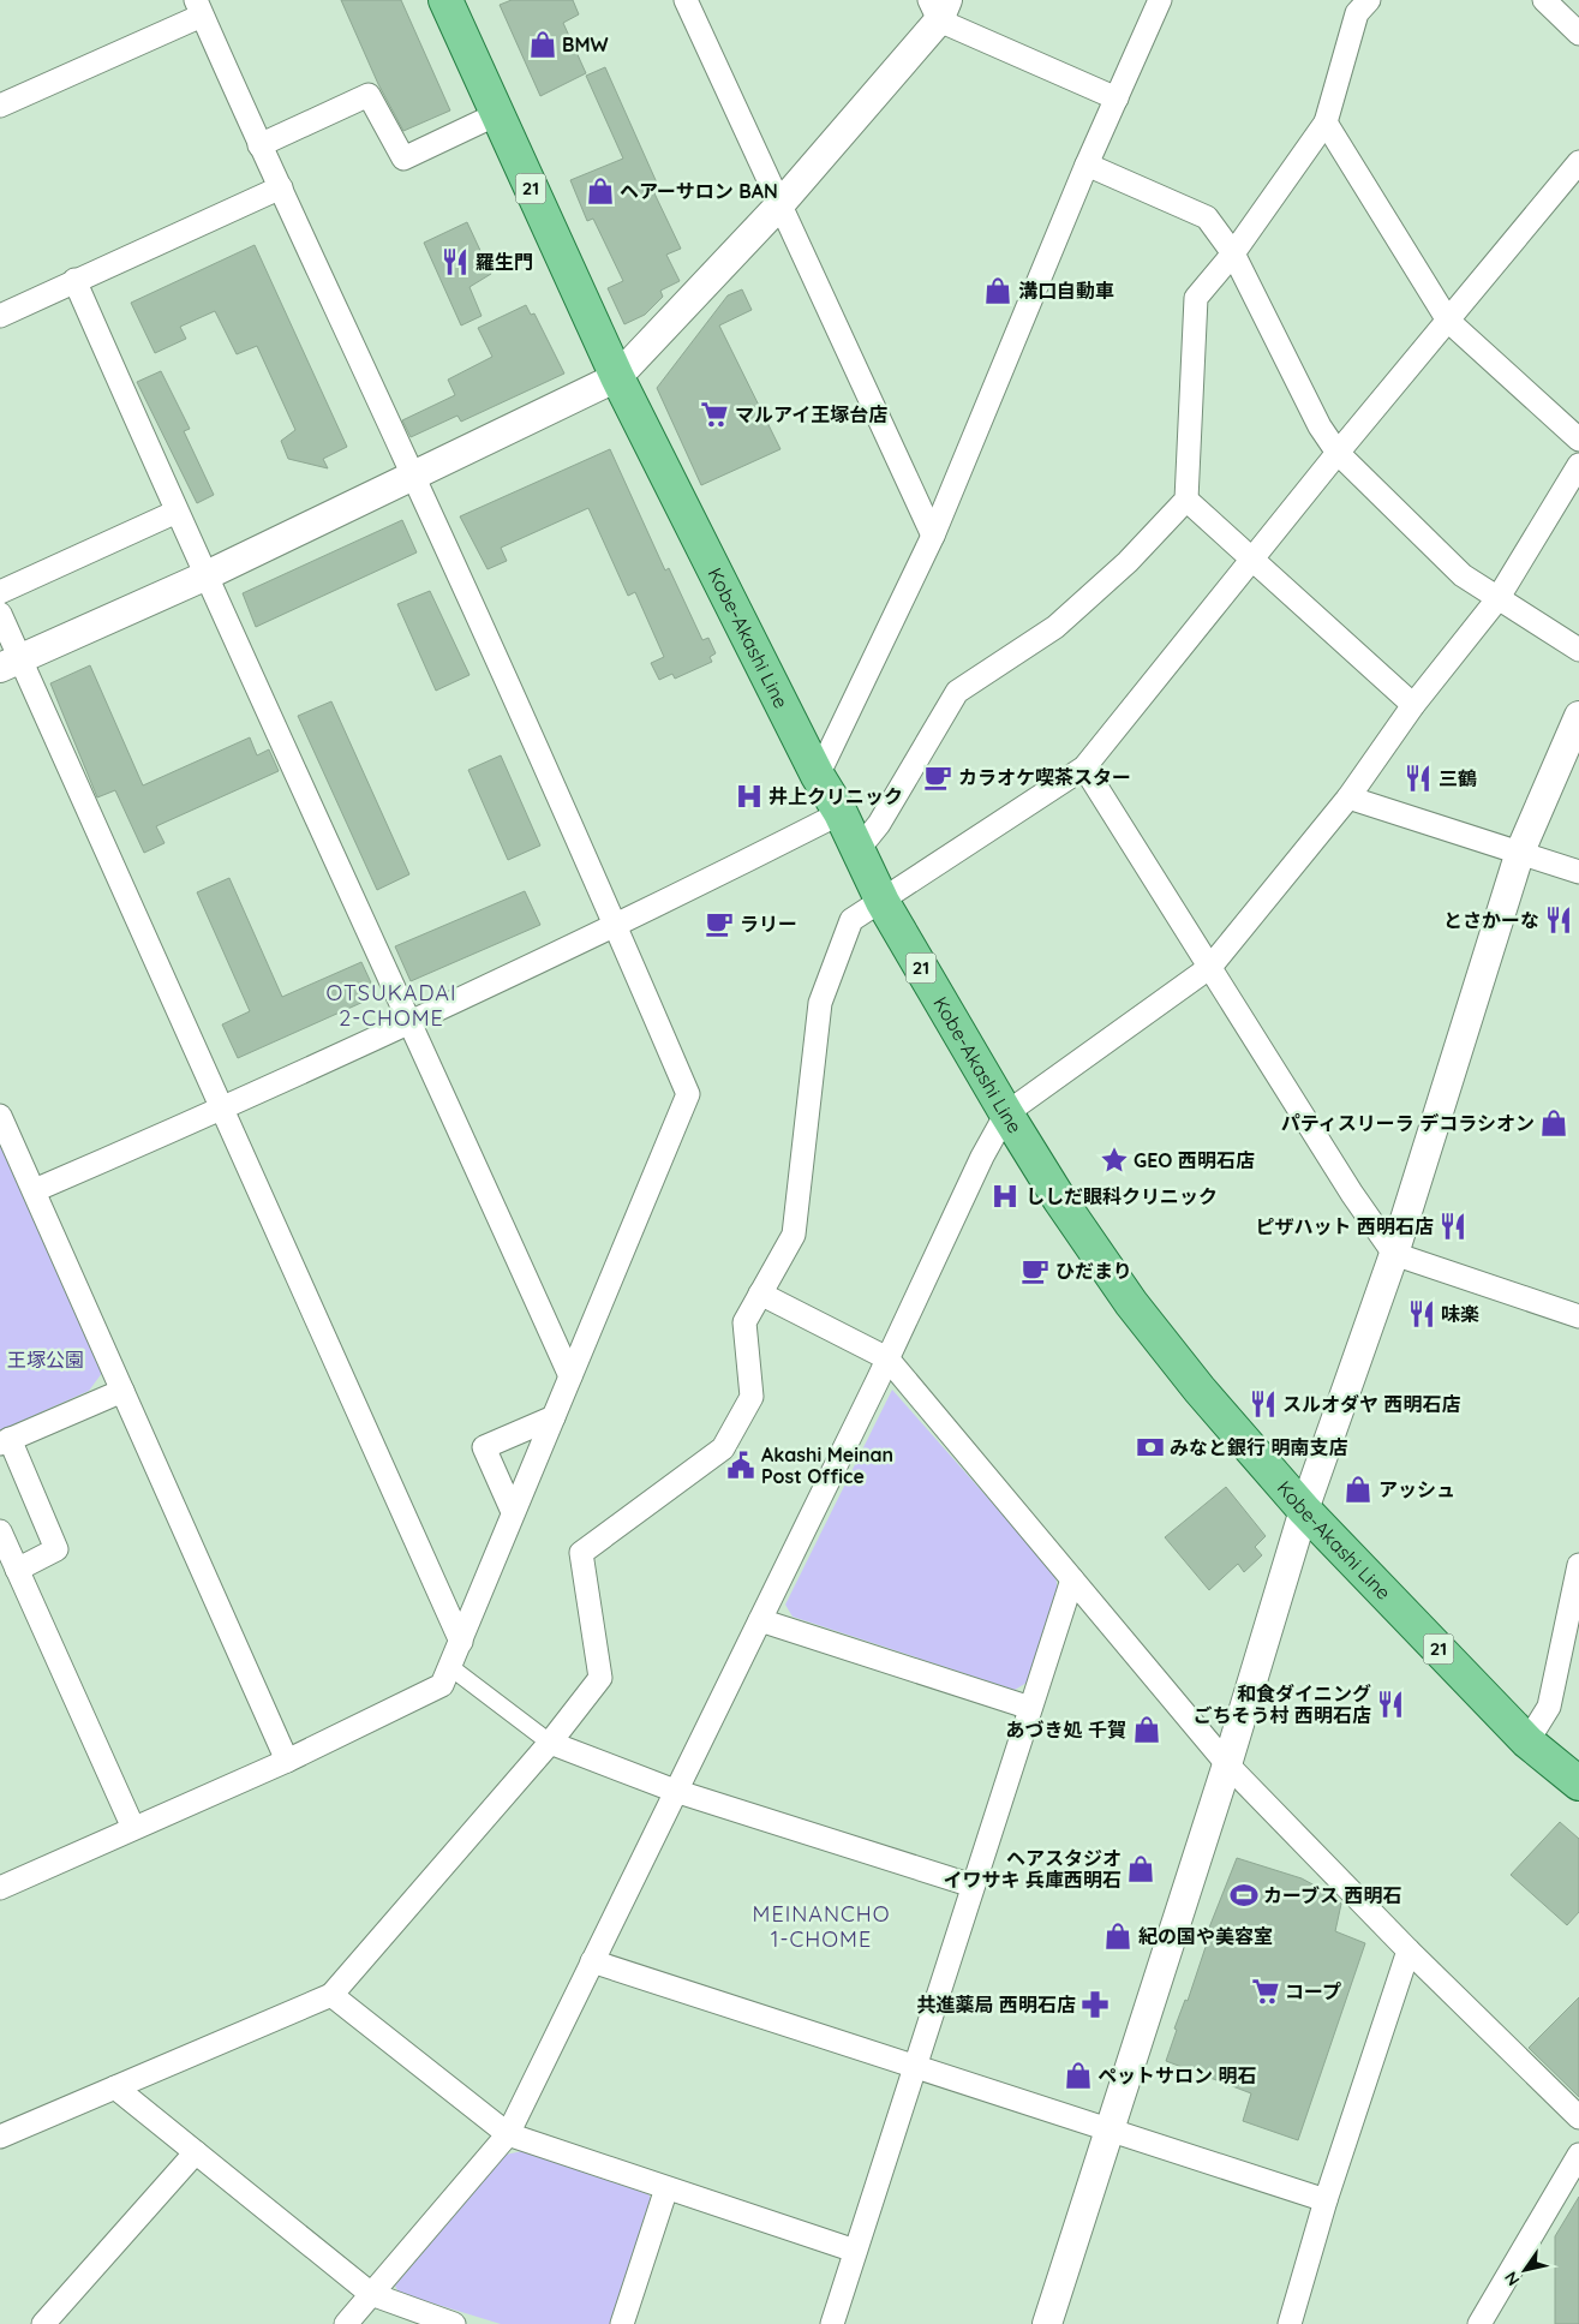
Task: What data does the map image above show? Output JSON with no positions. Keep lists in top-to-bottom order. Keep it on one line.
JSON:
{"streets":{"main road":["21","Kobe-Akashi Line"]},"districts":["OTSUKADAI 2-CHOME","MEINANCHO 1-CHOME"],"parks":["王塚公園"],"places":{"shop":["BMW","ヘアーサロン BAN","溝口自動車","パティスリーラ デコラシオン","アッシュ","あづき処 千賀","ヘアスタジオ イワサキ 兵庫西明石","紀の国や美容室","ペットサロン 明石"],"restaurant":["羅生門","三鶴","とさかーな","ピザハット 西明石店","味楽","スルオダヤ 西明石店","和食ダイニング ごちそう村 西明石店"],"supermarket":["マルアイ王塚台店","コープ"],"cafe":["カラオケ喫茶スター","ラリー","ひだまり"],"hospital":["井上クリニック","ししだ眼科クリニック"],"place":["GEO 西明石店"],"bank":["みなと銀行 明南支店"],"public building":["Akashi Meinan Post Office"],"sports":["カーブス 西明石"],"pharmacy":["共進薬局 西明石店"]},"north":"bottom left"}
